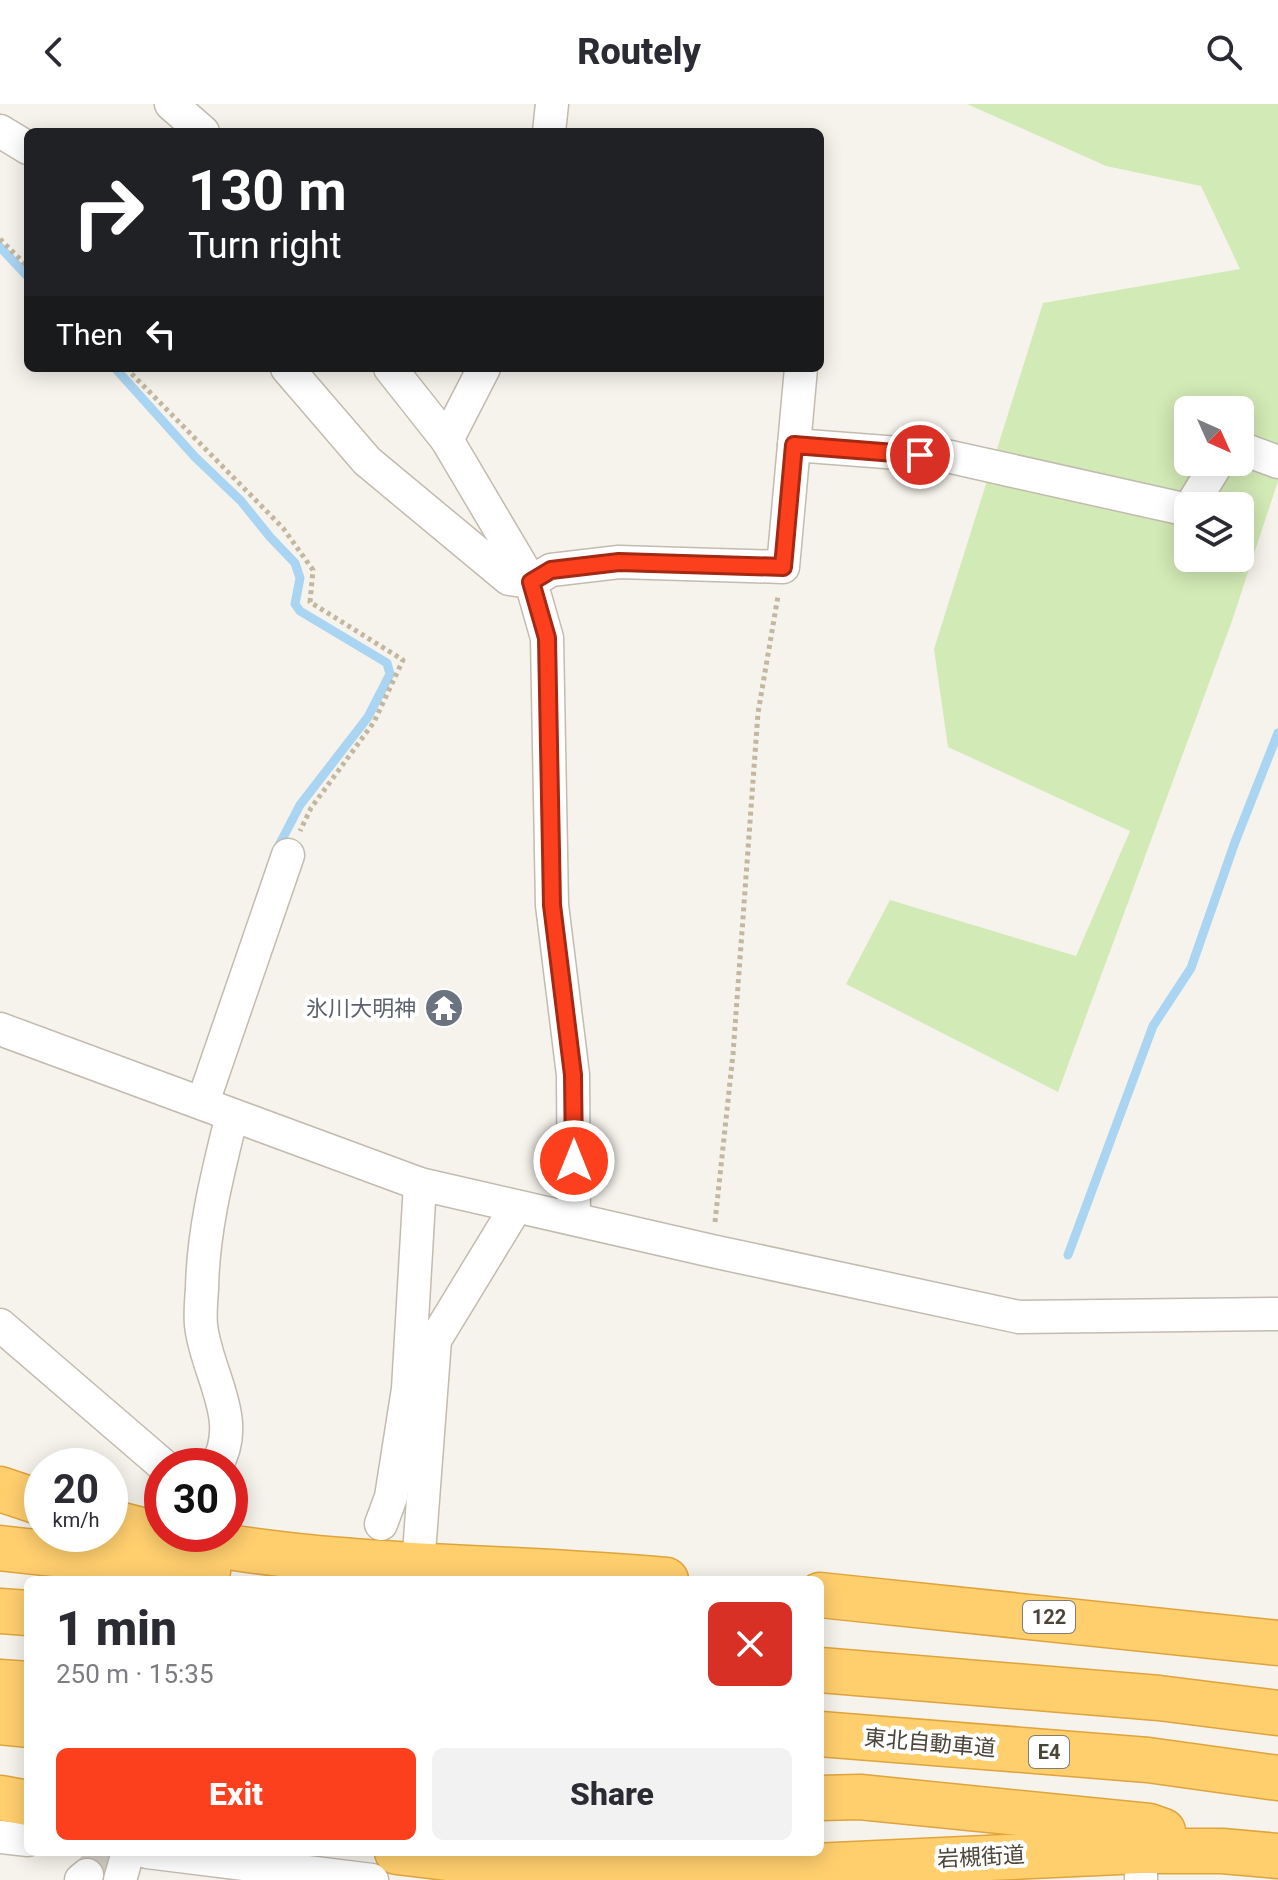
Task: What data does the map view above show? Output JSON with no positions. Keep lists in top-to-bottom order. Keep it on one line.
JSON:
{"streets":{"highway":["122","東北自動車道","E4","岩槻街道"]},"places":{"temple":["氷川大明神"]},"north":"bottom right","page":{"header":"Routely","turn":["130 m","Turn right"],"then":"Then","speed":"20 km/h","limit":"30","heading":["1 min","250 m · 15:35"],"buttons":["Exit","Share"]}}
